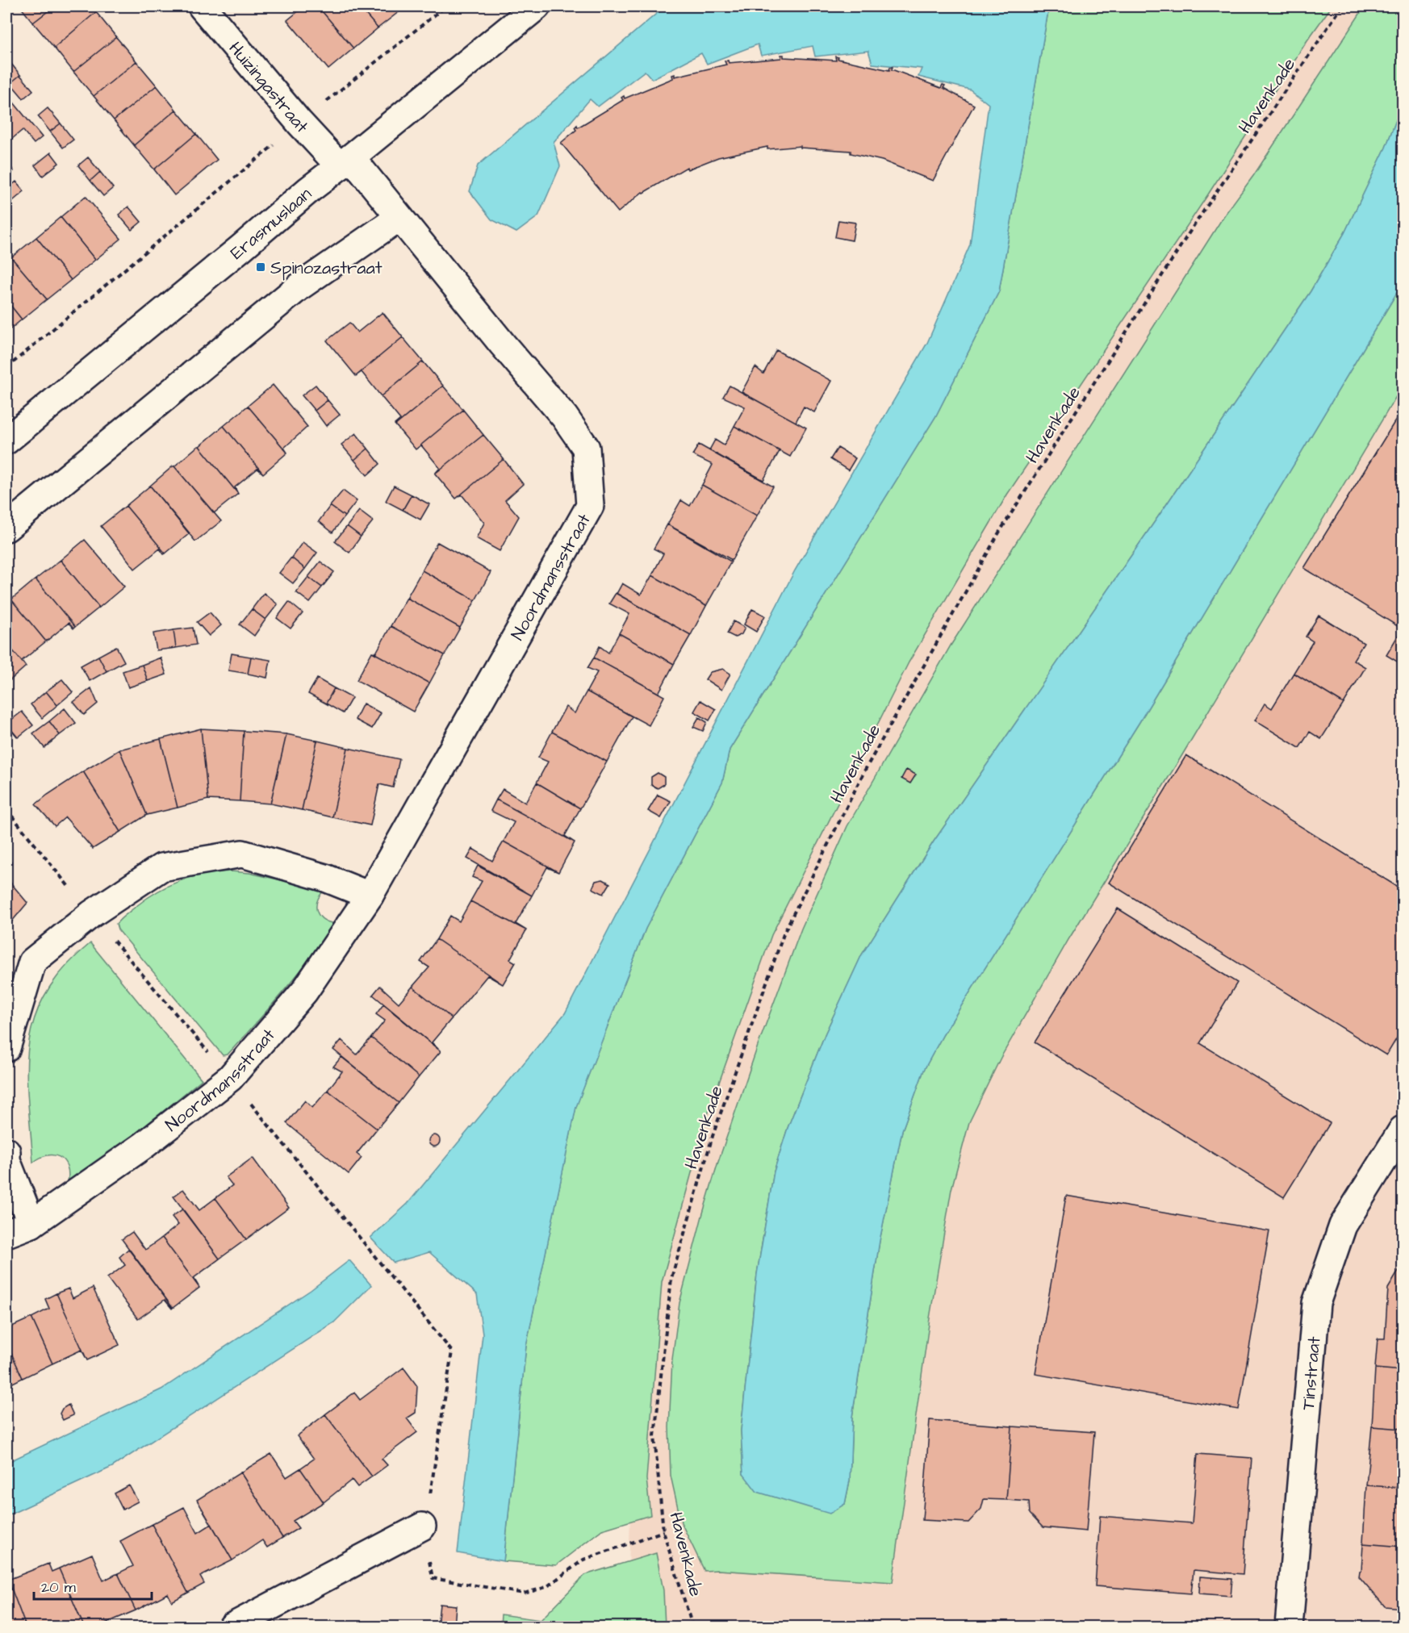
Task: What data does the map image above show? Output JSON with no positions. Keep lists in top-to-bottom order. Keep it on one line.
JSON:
{"streets":{"street":["Huizingastraat","Erasmuslaan","Noordmansstraat","Tinstraat"],"path":["Havenkade"]},"crossings":[["Huizingastraat","Erasmuslaan"],["Huizingastraat","Noordmansstraat"],["Erasmuslaan","Noordmansstraat"]],"places":{"transit":["Spinozastraat"]},"scale_bar":"20 m"}
